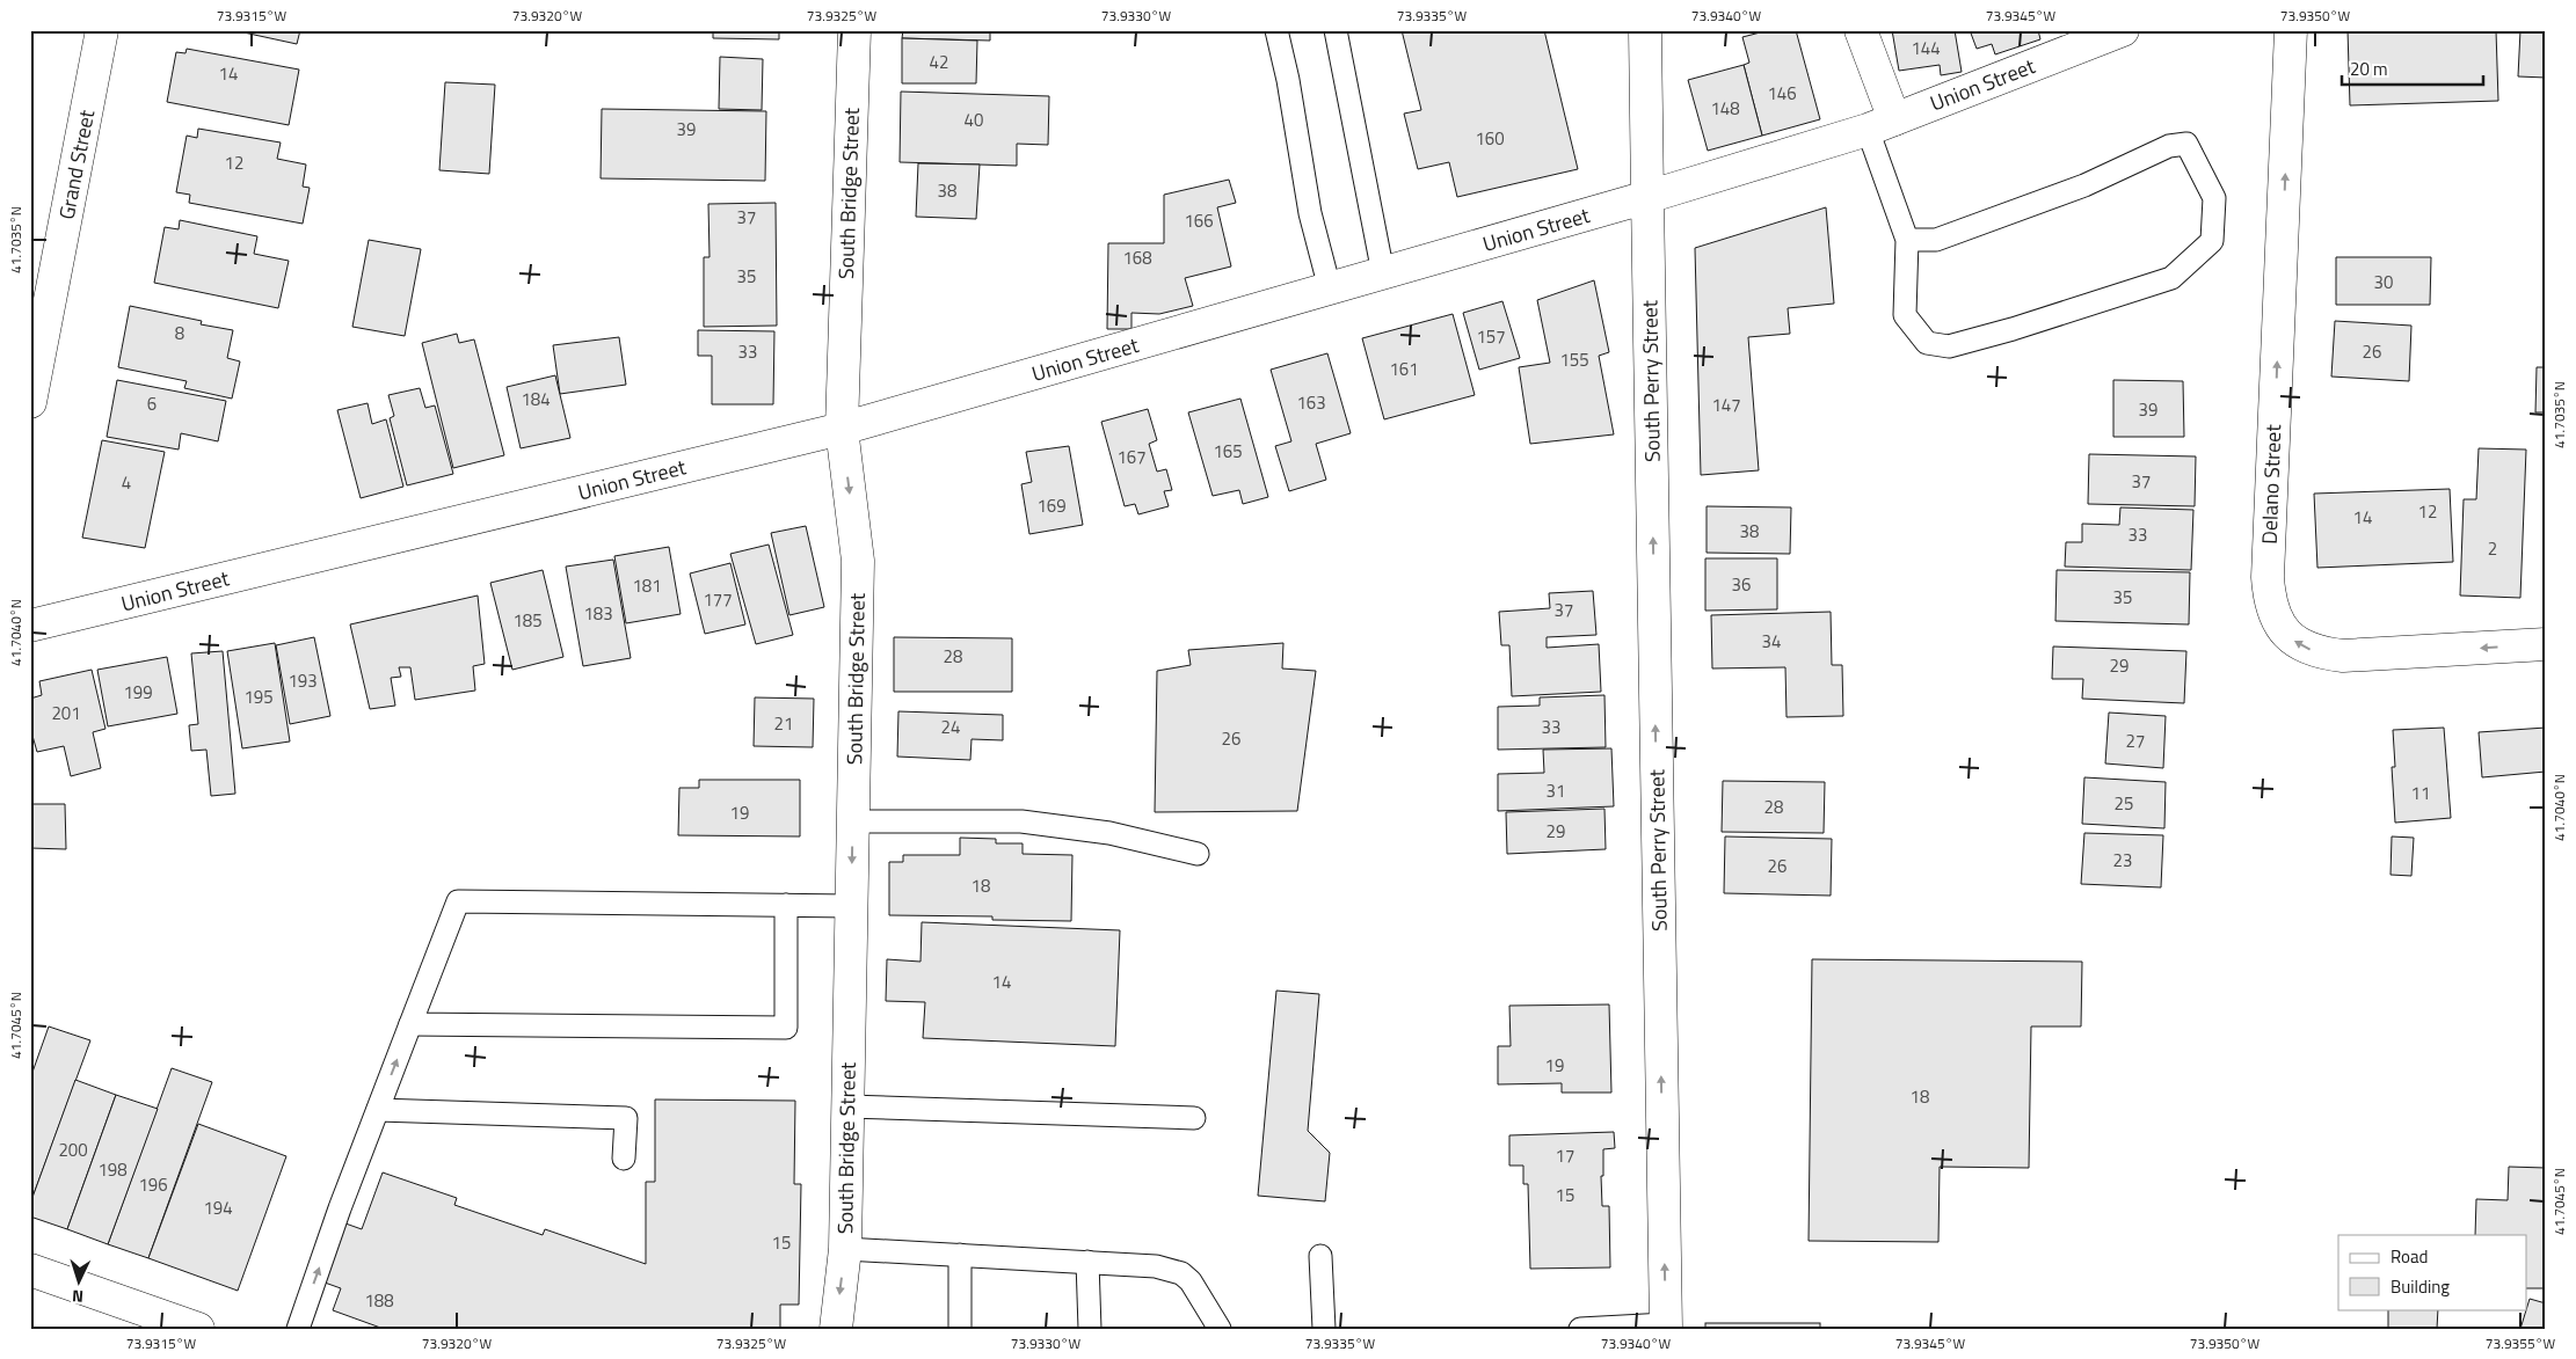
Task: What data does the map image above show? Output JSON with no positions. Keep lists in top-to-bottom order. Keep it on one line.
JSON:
{"streets":{"street":["Union Street","Grand Street","South Bridge Street","South Perry Street","Delano Street"]},"crossings":[["Union Street","South Bridge Street"],["Union Street","South Perry Street"]],"one_way":["South Bridge Street","South Perry Street"],"house_numbers":["144","42","14","146","148","40","39","160","12","38","37","166","168","35","30","8","157","33","26","155","161","184","163","6","147","39","165","167","37","4","169","12","14","38","33","2","36","181","35","177","37","183","185","34","28","29","193","199","195","201","21","24","33","26","27","31","11","25","28","19","29","23","26","18","14","19","18","200","17","198","196","15","194","15","188"],"legend":["Road","Building"],"scale_bar":"20 m","north":"bottom","coordinates":["73.9315°W","73.9320°W","73.9325°W","73.9330°W","73.9335°W","73.9340°W","73.9345°W","73.9350°W","41.7035°N","41.7040°N","41.7045°N","73.9355°W"]}
